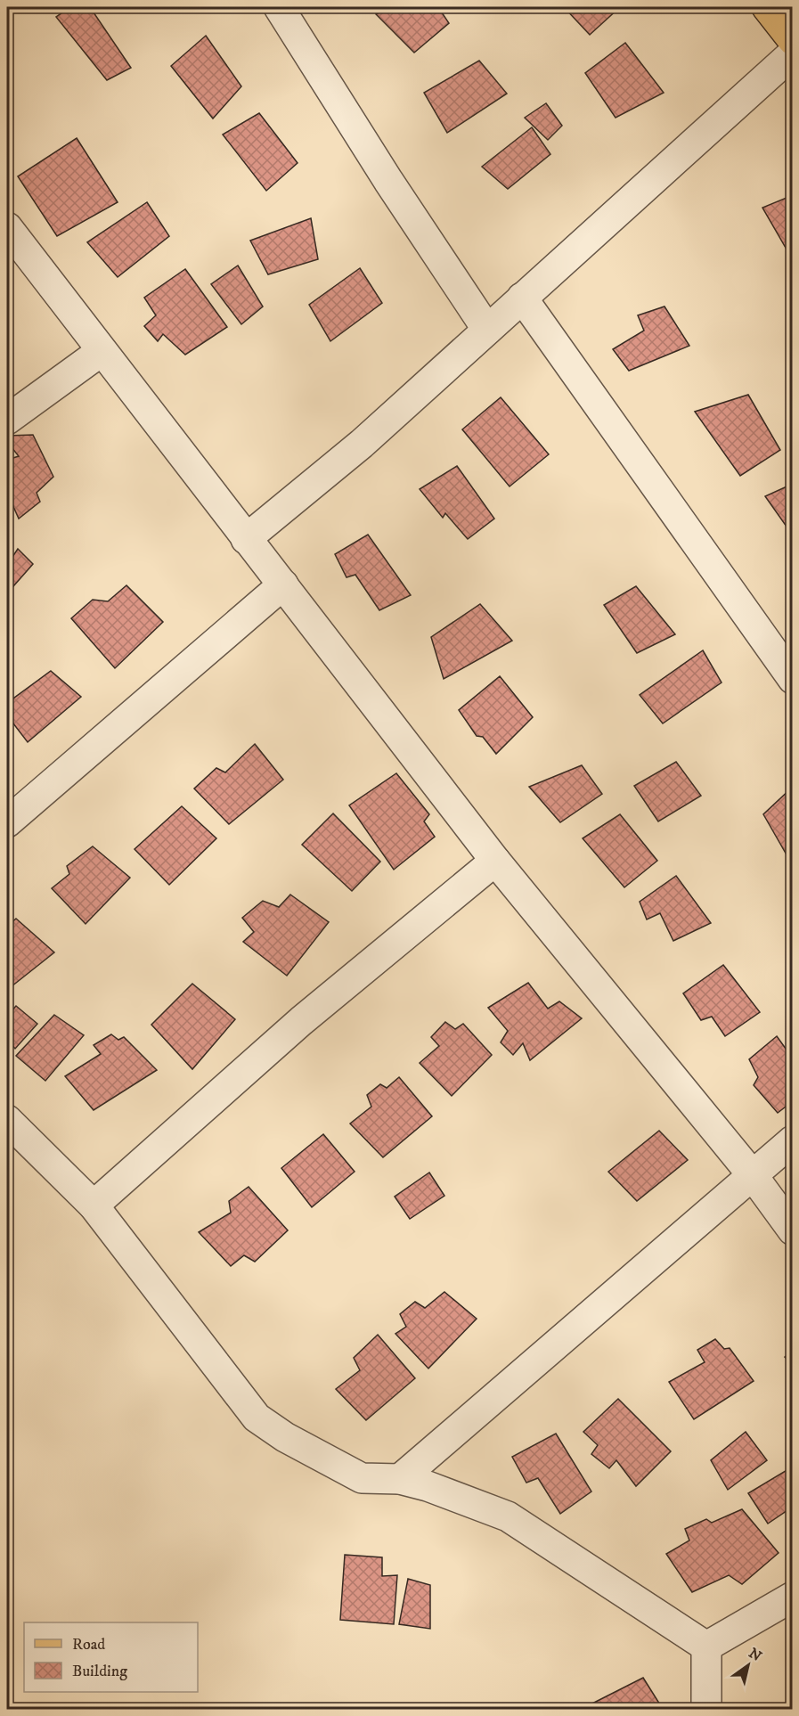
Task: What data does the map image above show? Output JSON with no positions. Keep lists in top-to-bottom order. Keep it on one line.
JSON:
{"legend":["Road","Building"],"north":"top right"}
